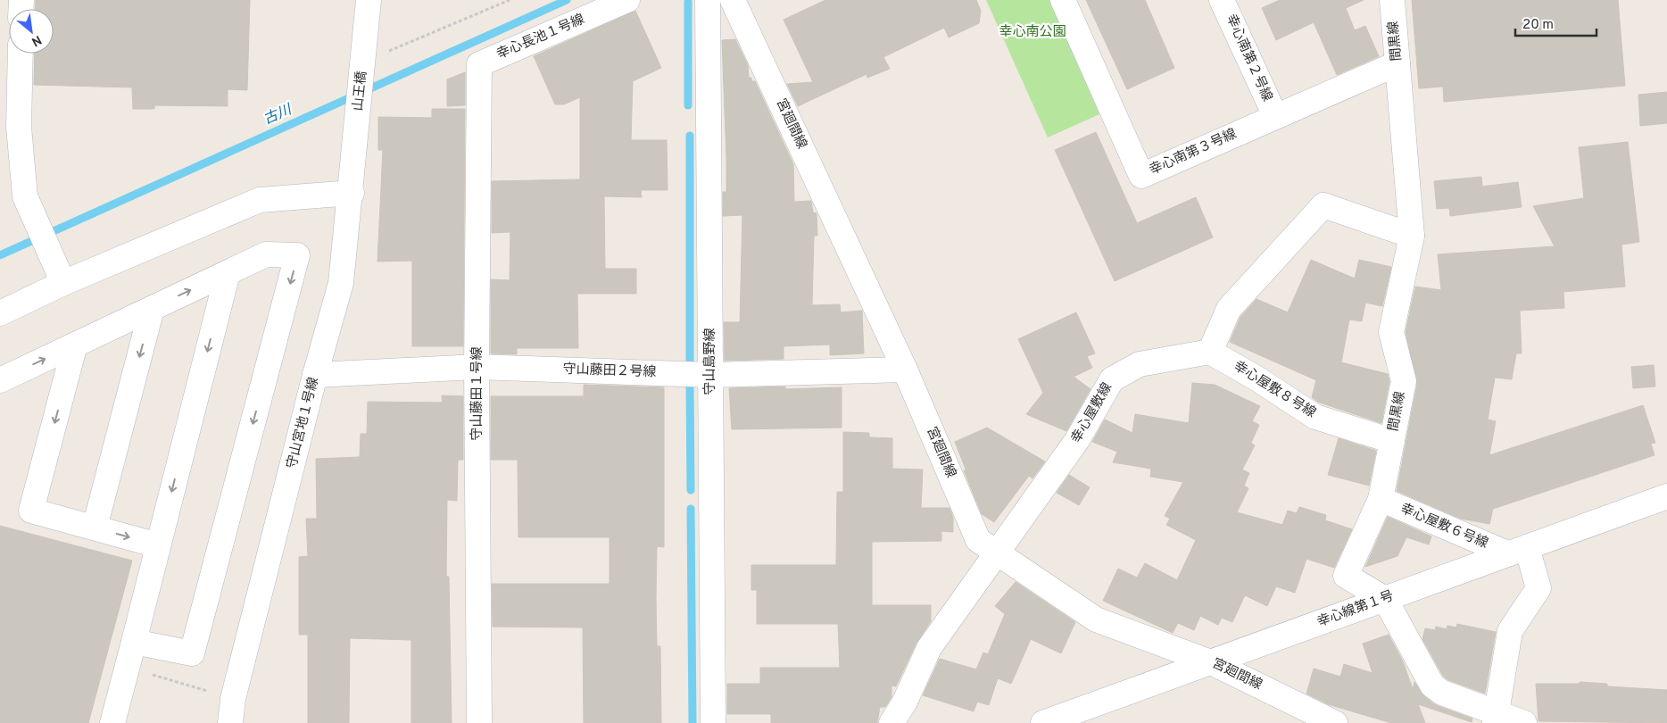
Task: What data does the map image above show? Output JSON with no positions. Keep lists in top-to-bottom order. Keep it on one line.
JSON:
{"streets":{"street":["幸心長池１号線","間黒線","幸心南第２号線","山王橋","宮廻間線","幸心南第３号線","守山島野線","守山藤田２号線","幸心屋敷８号線","守山藤田１号線","幸心屋敷線","守山宮地１号線","幸心屋敷６号線","幸心線第１号"]},"crossings":[["幸心長池１号線","守山藤田１号線"],["間黒線","幸心南第３号線"],["間黒線","幸心屋敷８号線"],["間黒線","幸心屋敷６号線"],["間黒線","幸心線第１号"],["幸心南第２号線","幸心南第３号線"],["山王橋","守山宮地１号線"],["宮廻間線","守山藤田２号線"],["宮廻間線","幸心屋敷線"],["宮廻間線","幸心線第１号"],["守山島野線","守山藤田２号線"],["守山藤田２号線","守山藤田１号線"],["守山藤田２号線","守山宮地１号線"],["幸心屋敷８号線","幸心屋敷線"],["幸心屋敷６号線","幸心線第１号"]],"water":["古川"],"parks":["幸心南公園"],"scale_bar":"20 m","north":"bottom right"}
